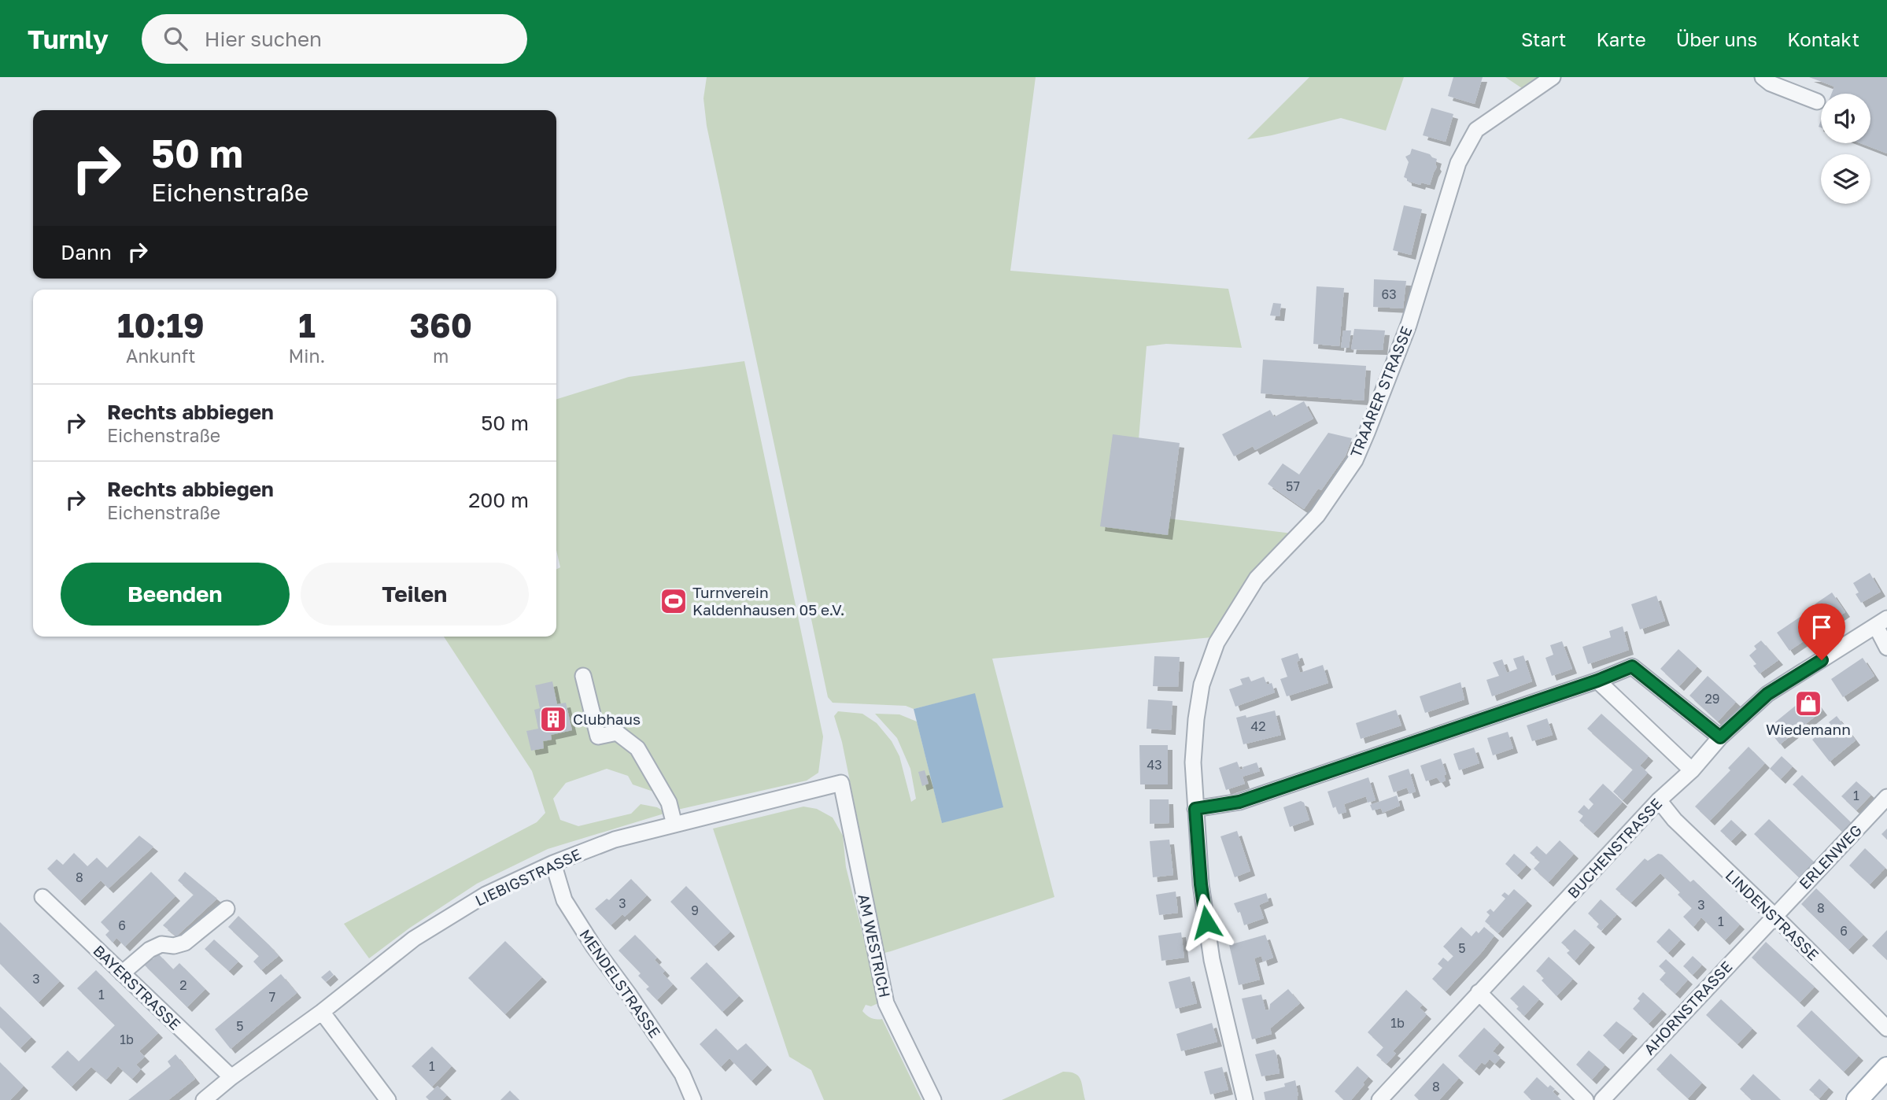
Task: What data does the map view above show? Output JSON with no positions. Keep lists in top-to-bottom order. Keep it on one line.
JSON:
{"streets":{"street":["TRAARER STRASSE","BUCHENSTRASSE","ERLENWEG","LIEBIGSTRASSE","LINDENSTRASSE","AM WESTRICH","MENDELSTRASSE","BAYERSTRASSE","AHORNSTRASSE"]},"crossings":[["BUCHENSTRASSE","LINDENSTRASSE"],["ERLENWEG","LINDENSTRASSE"],["ERLENWEG","AHORNSTRASSE"],["LIEBIGSTRASSE","AM WESTRICH"],["LIEBIGSTRASSE","MENDELSTRASSE"],["LIEBIGSTRASSE","BAYERSTRASSE"],["LINDENSTRASSE","AHORNSTRASSE"]],"places":{"sports":["Turnverein Kaldenhausen 05 e.V."],"shop":["Wiedemann"],"building":["Clubhaus"]},"house_numbers":["63","57","29","42","43","1","8","3","3","8","9","1","6","6","5","3","2","1","7","1b","5","1b","1","8"],"page":{"header":"Turnly","search":"Hier suchen","nav":["Start","Karte","Über uns","Kontakt"],"turn":["50 m","Eichenstraße"],"then":"Dann","eta":["10:19","Ankunft","1","Min.","360","m"],"list":[{"name":"Rechts abbiegen","note":"Eichenstraße","value":"50 m"},{"name":"Rechts abbiegen","note":"Eichenstraße","value":"200 m"}],"buttons":["Beenden","Teilen"]}}
